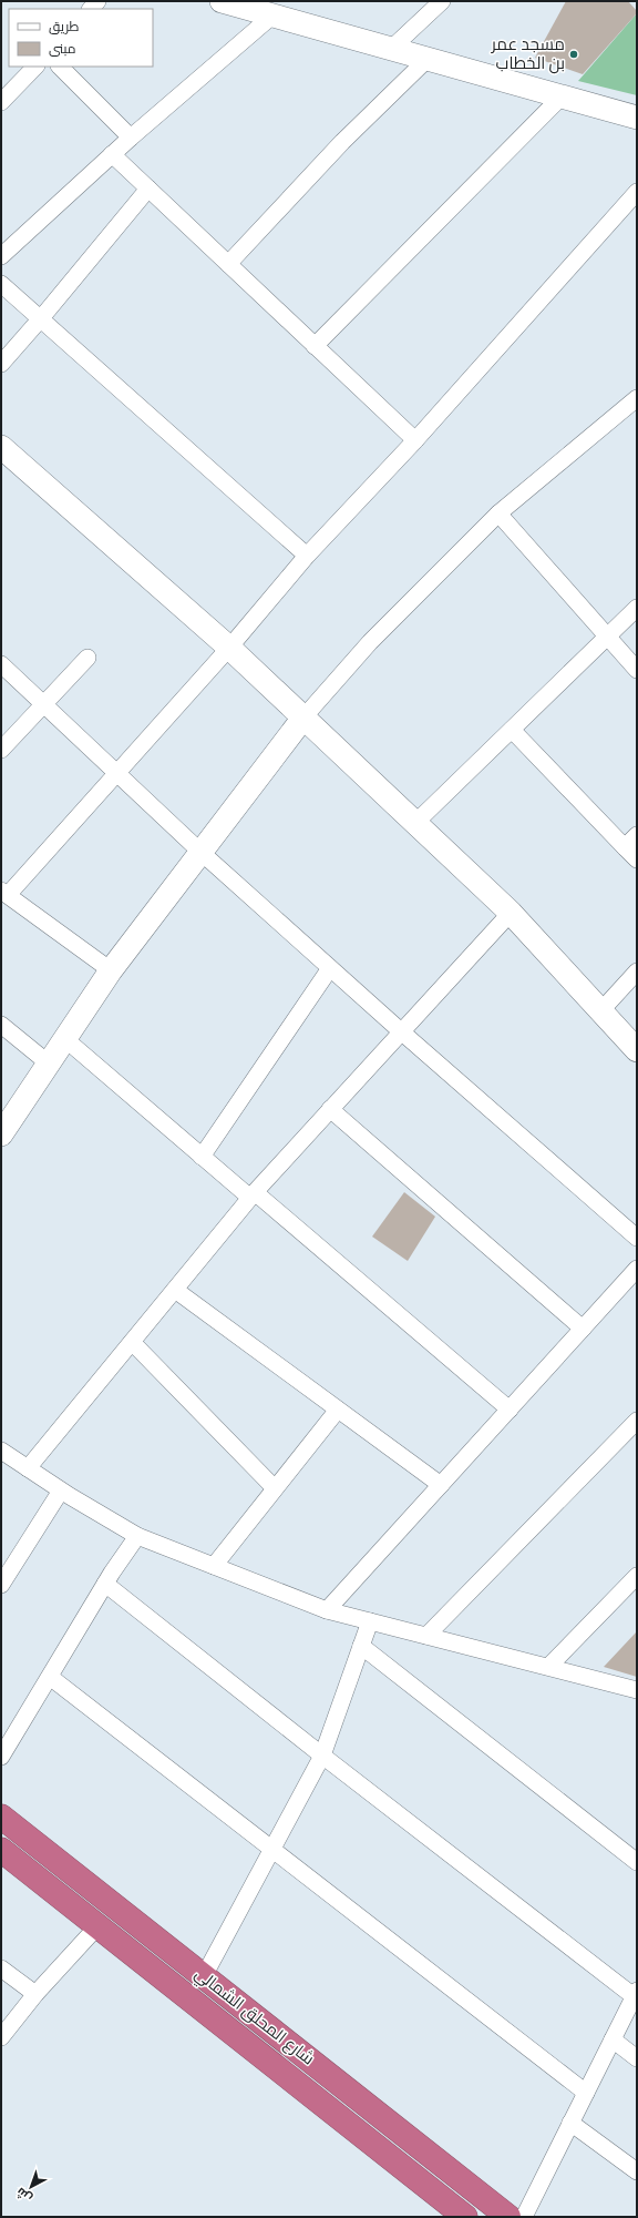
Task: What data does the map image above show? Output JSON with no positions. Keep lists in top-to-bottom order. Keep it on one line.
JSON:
{"streets":{"highway":["شارع المحلق الشمالي"]},"places":["مسجد عمر بن الخطاب"],"legend":["طريق","مبنى"],"north":"bottom left"}
